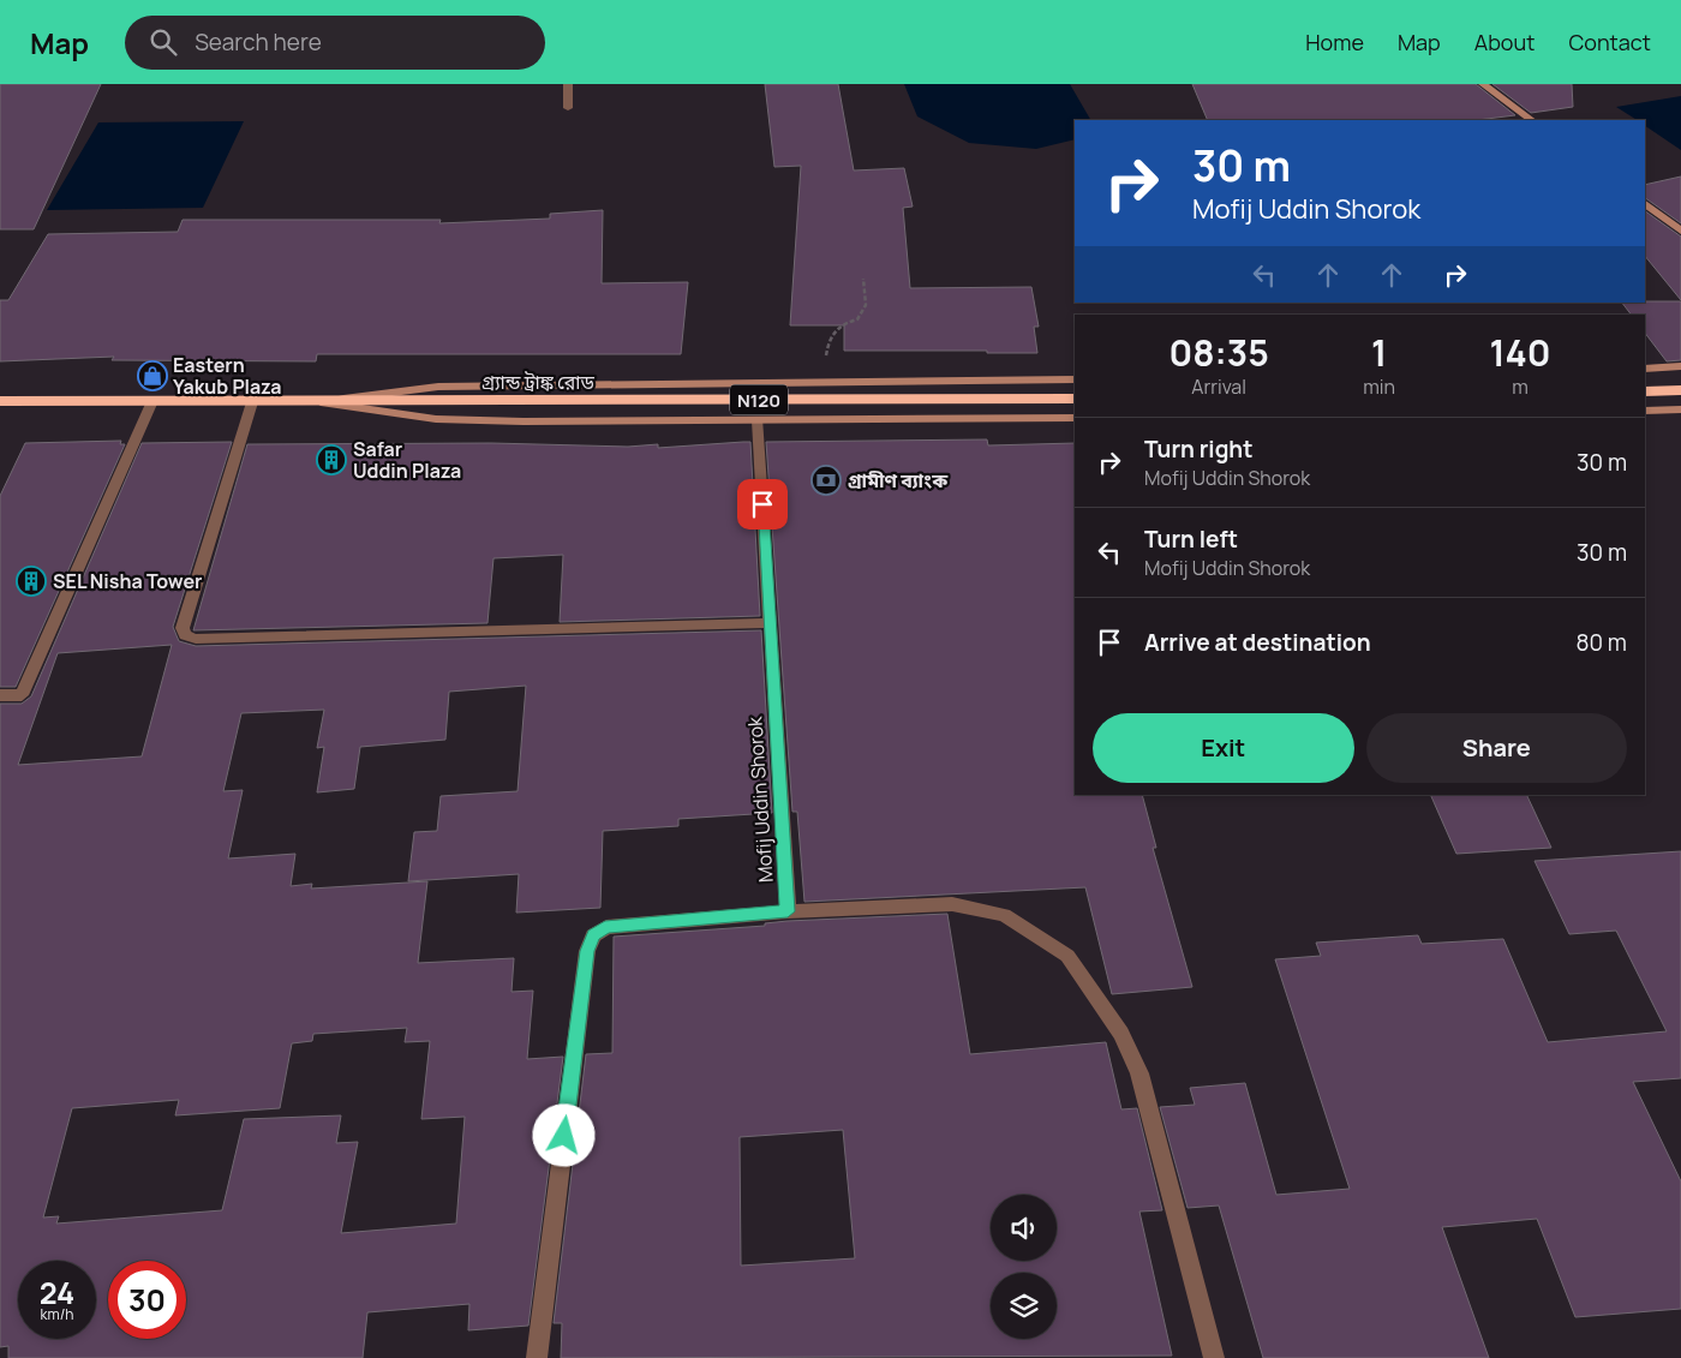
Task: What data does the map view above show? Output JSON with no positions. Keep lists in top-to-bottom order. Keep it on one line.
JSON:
{"streets":{"highway":["গ্র্যান্ড ট্রাঙ্ক রোড","N120"],"street":["Mofij Uddin Shorok"]},"places":{"shop":["Eastern Yakub Plaza"],"building":["Safar Uddin Plaza","SEL Nisha Tower"],"bank":["গ্রামীণ ব্যাংক"]},"page":{"header":"Map","search":"Search here","nav":["Home","Map","About","Contact"],"turn":["30 m","Mofij Uddin Shorok"],"eta":["08:35","Arrival","1","min","140","m"],"list":[{"name":"Turn right","note":"Mofij Uddin Shorok","value":"30 m"},{"name":"Turn left","note":"Mofij Uddin Shorok","value":"30 m"},{"name":"Arrive at destination","value":"80 m"}],"buttons":["Exit","Share"],"speed":"24 km/h","limit":"30"}}
